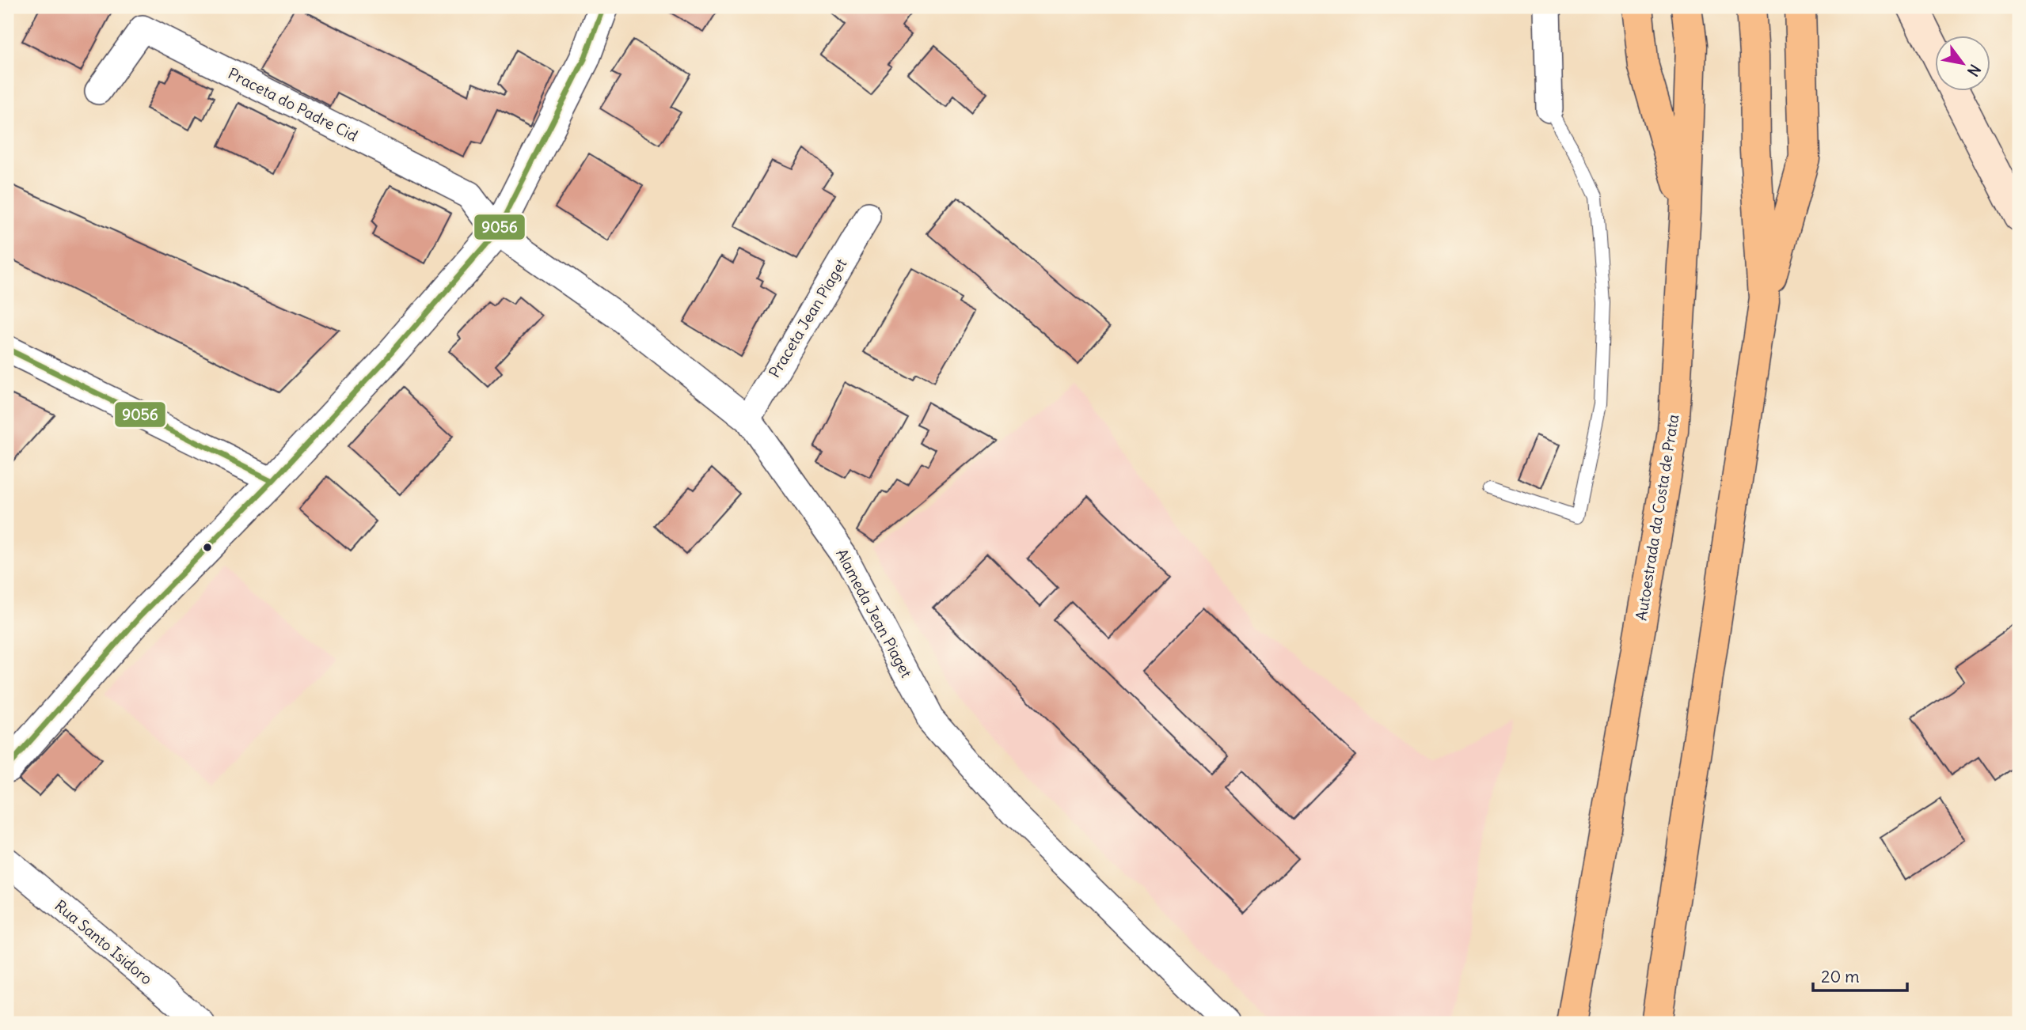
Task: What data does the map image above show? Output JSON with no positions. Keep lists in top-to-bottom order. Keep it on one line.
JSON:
{"streets":{"highway":["Autoestrada da Costa de Prata"],"street":["Praceta do Padre Cid","Praceta Jean Piaget","Alameda Jean Piaget","Rua Santo Isidoro"]},"crossings":[["Praceta do Padre Cid","Alameda Jean Piaget"],["Praceta Jean Piaget","Alameda Jean Piaget"]],"lines":["transit line 9056"],"scale_bar":"20 m","north":"bottom right"}
